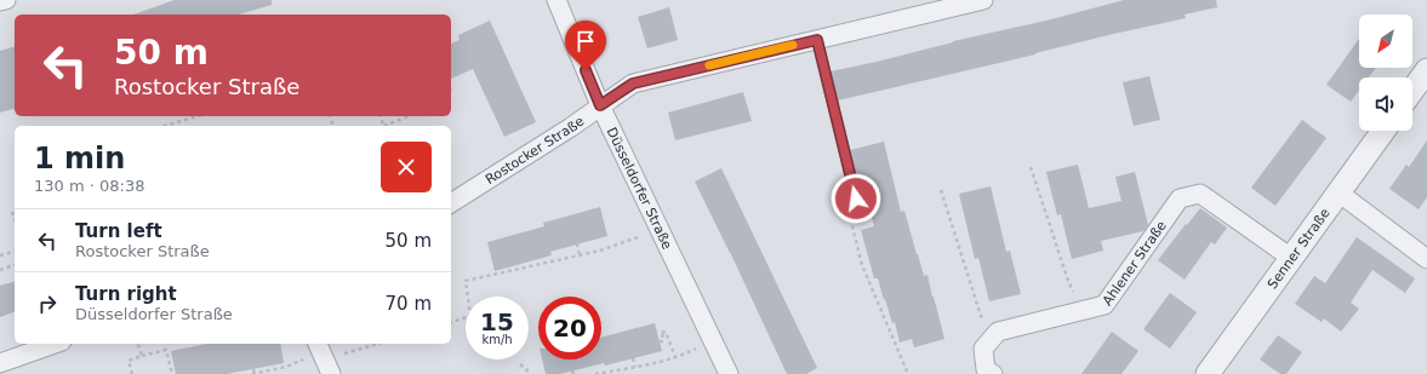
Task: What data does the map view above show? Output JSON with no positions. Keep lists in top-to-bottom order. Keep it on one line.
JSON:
{"streets":{"street":["Rostocker Straße","Düsseldorfer Straße","Senner Straße","Ahlener Straße"]},"crossings":[["Rostocker Straße","Düsseldorfer Straße"],["Senner Straße","Ahlener Straße"]],"north":"bottom left","page":{"turn":["50 m","Rostocker Straße"],"heading":["1 min","130 m · 08:38"],"list":[{"name":"Turn left","note":"Rostocker Straße","value":"50 m"},{"name":"Turn right","note":"Düsseldorfer Straße","value":"70 m"}],"speed":"15 km/h","limit":"20"}}
